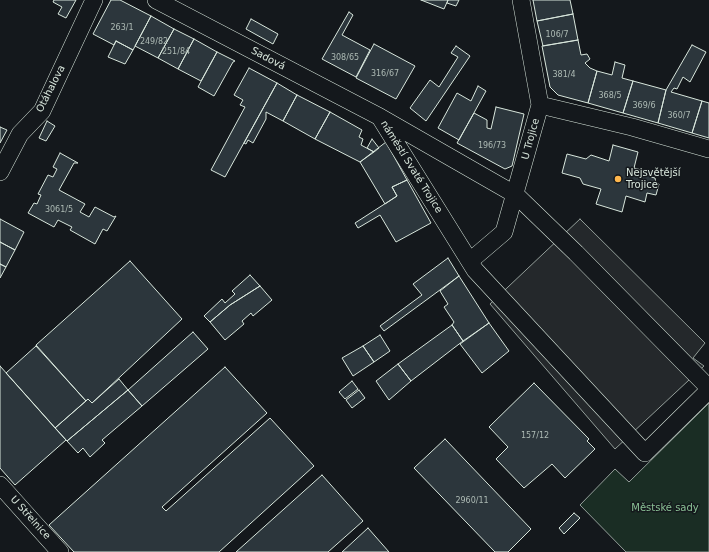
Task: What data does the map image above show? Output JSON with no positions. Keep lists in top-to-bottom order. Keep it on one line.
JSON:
{"streets":{"street":["Sadová","Otáhalova","U Trojice","náměstí Svaté Trojice","U Střelnice"]},"crossings":[["Sadová","náměstí Svaté Trojice"],["U Trojice","náměstí Svaté Trojice"]],"parks":["Městské sady"],"places":["Nejsvětější Trojice"],"house_numbers":["263/1","106/7","249/82","251/84","308/65","316/67","381/4","368/5","369/6","360/7","196/73","3061/5","157/12","2960/11"]}
